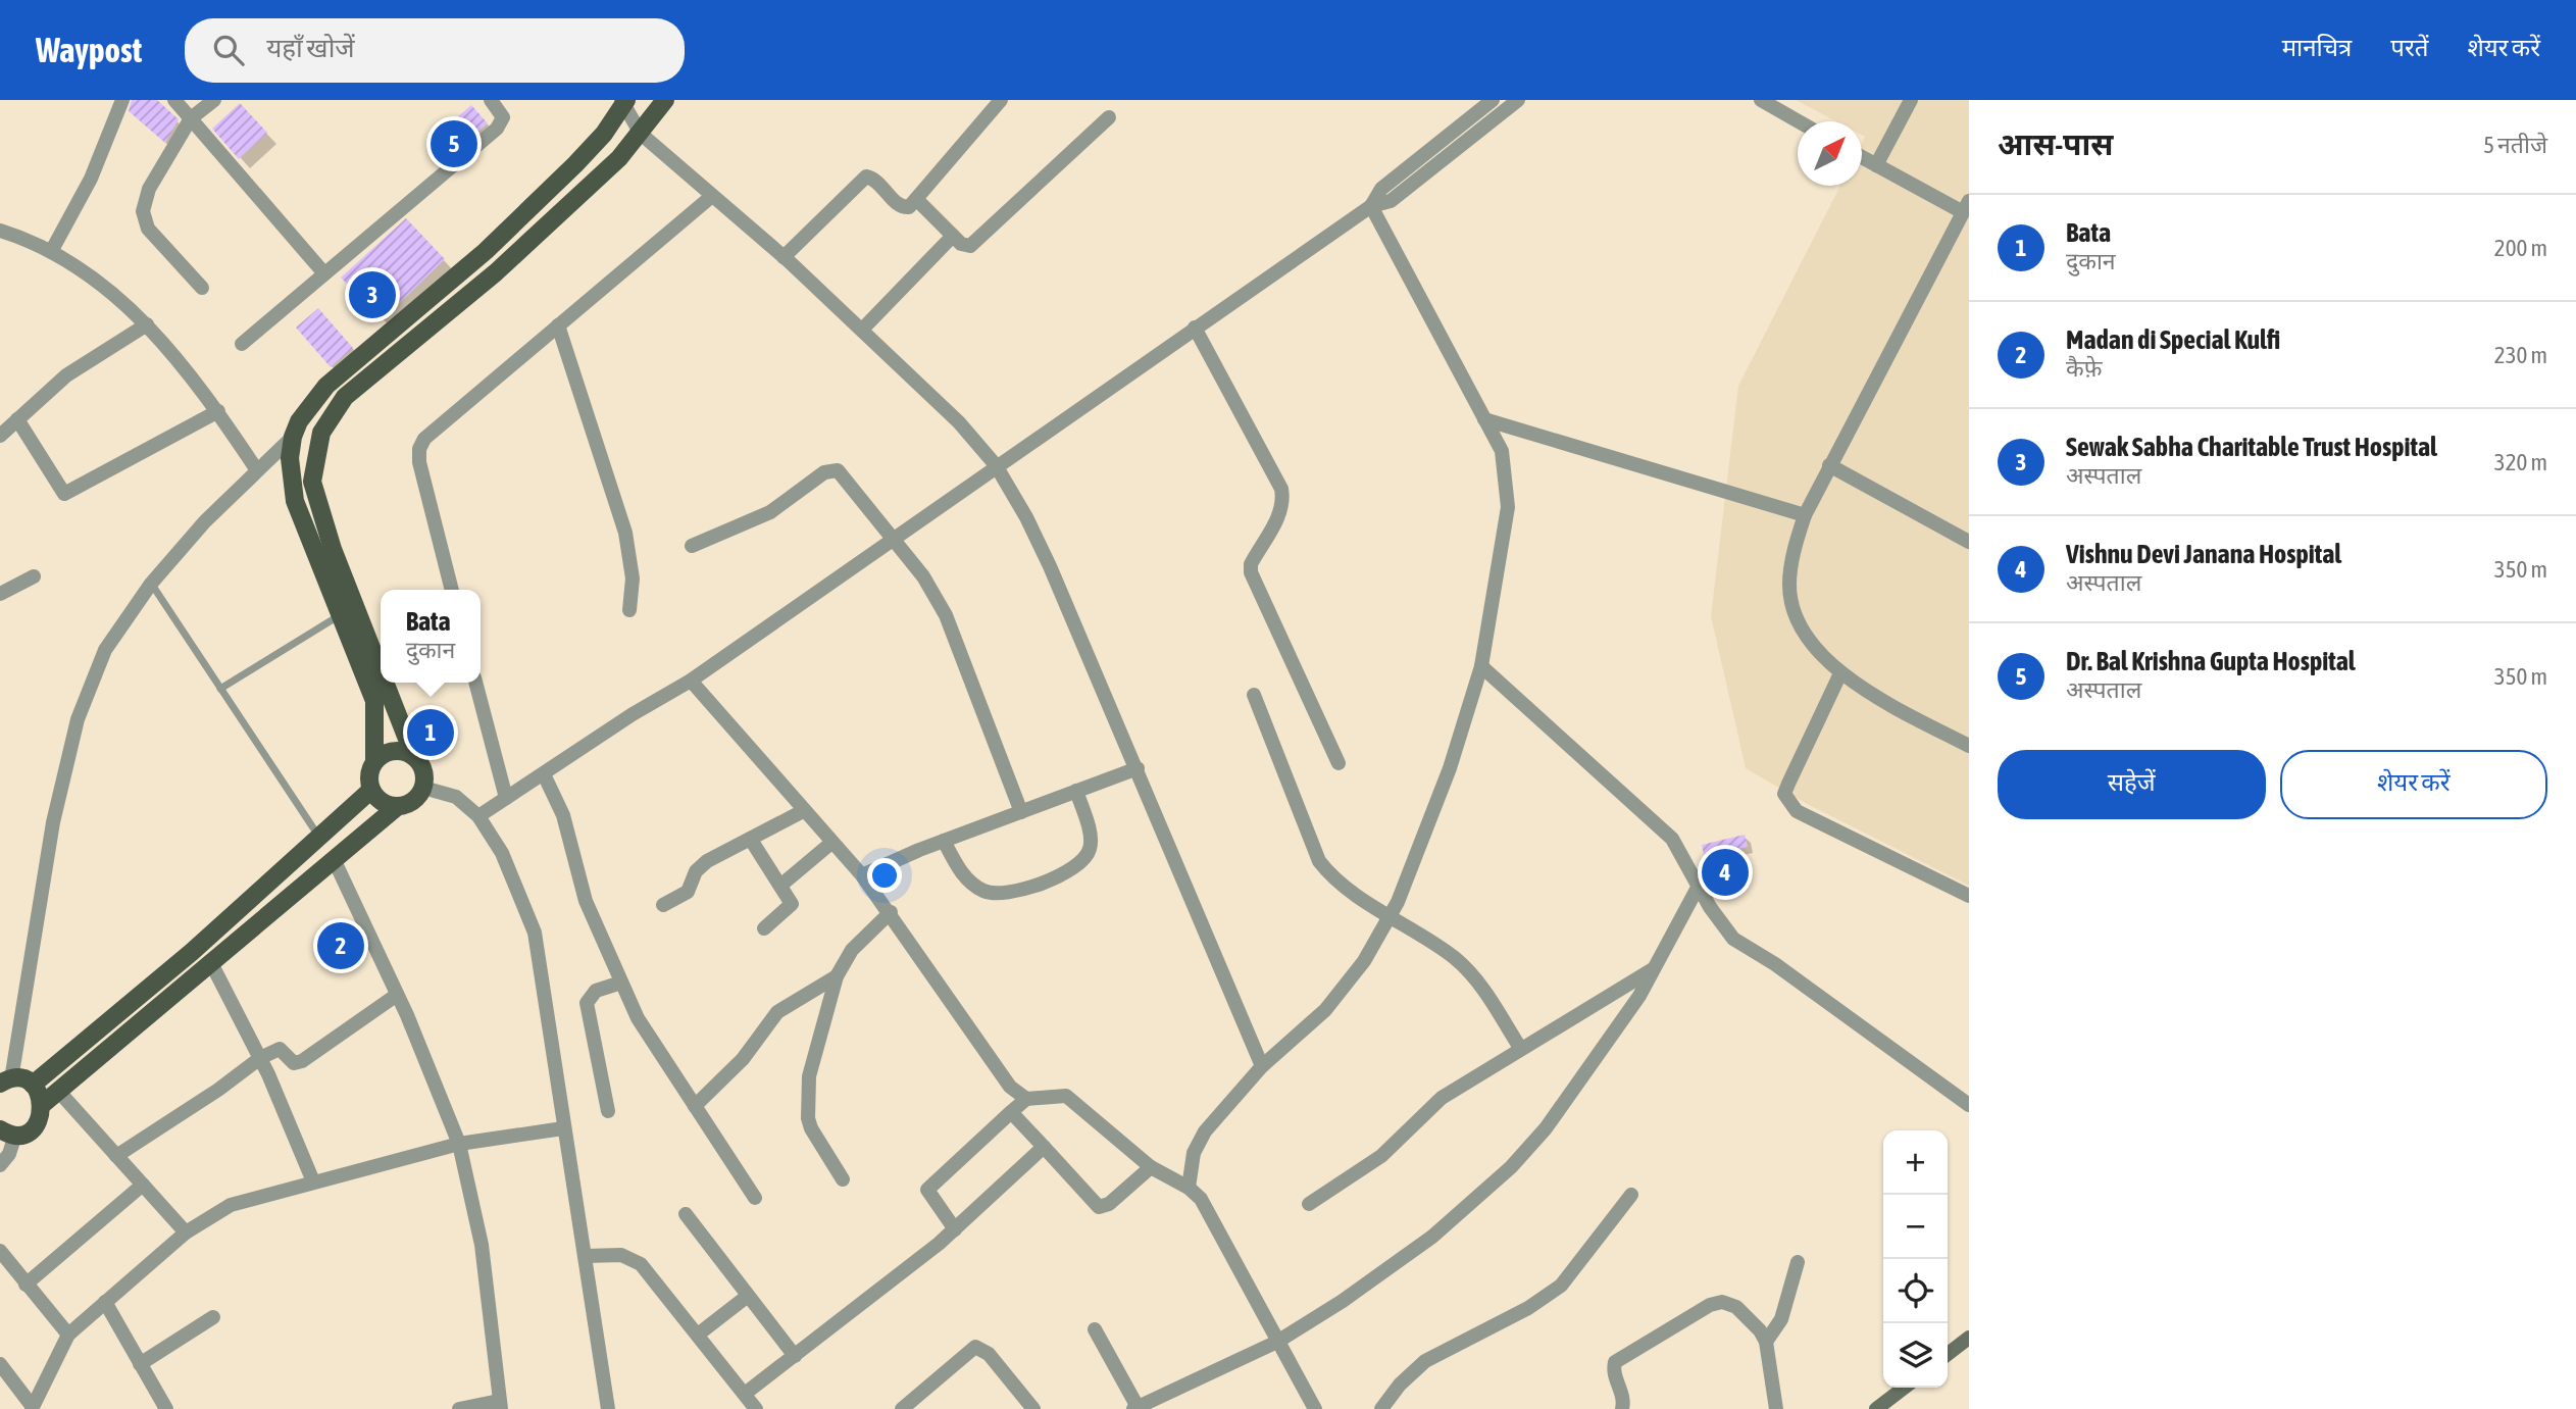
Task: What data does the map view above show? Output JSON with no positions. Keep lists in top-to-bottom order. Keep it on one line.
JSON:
{"north":"top right","page":{"header":"Waypost","search":"यहाँ खोजें","nav":["मानचित्र","परतें","शेयर करें"],"heading":["आस-पास","5 नतीजे"],"pins":["5","3","1","4","2"],"list":[{"mark":"1","name":"Bata","note":"दुकान","value":"200 m"},{"mark":"2","name":"Madan di Special Kulfi","note":"कैफ़े","value":"230 m"},{"mark":"3","name":"Sewak Sabha Charitable Trust Hospital","note":"अस्पताल","value":"320 m"},{"mark":"4","name":"Vishnu Devi Janana Hospital","note":"अस्पताल","value":"350 m"},{"mark":"5","name":"Dr. Bal Krishna Gupta Hospital","note":"अस्पताल","value":"350 m"}],"popup":["Bata","दुकान"],"buttons":["सहेजें","शेयर करें"],"map_buttons":["+","−"]}}
